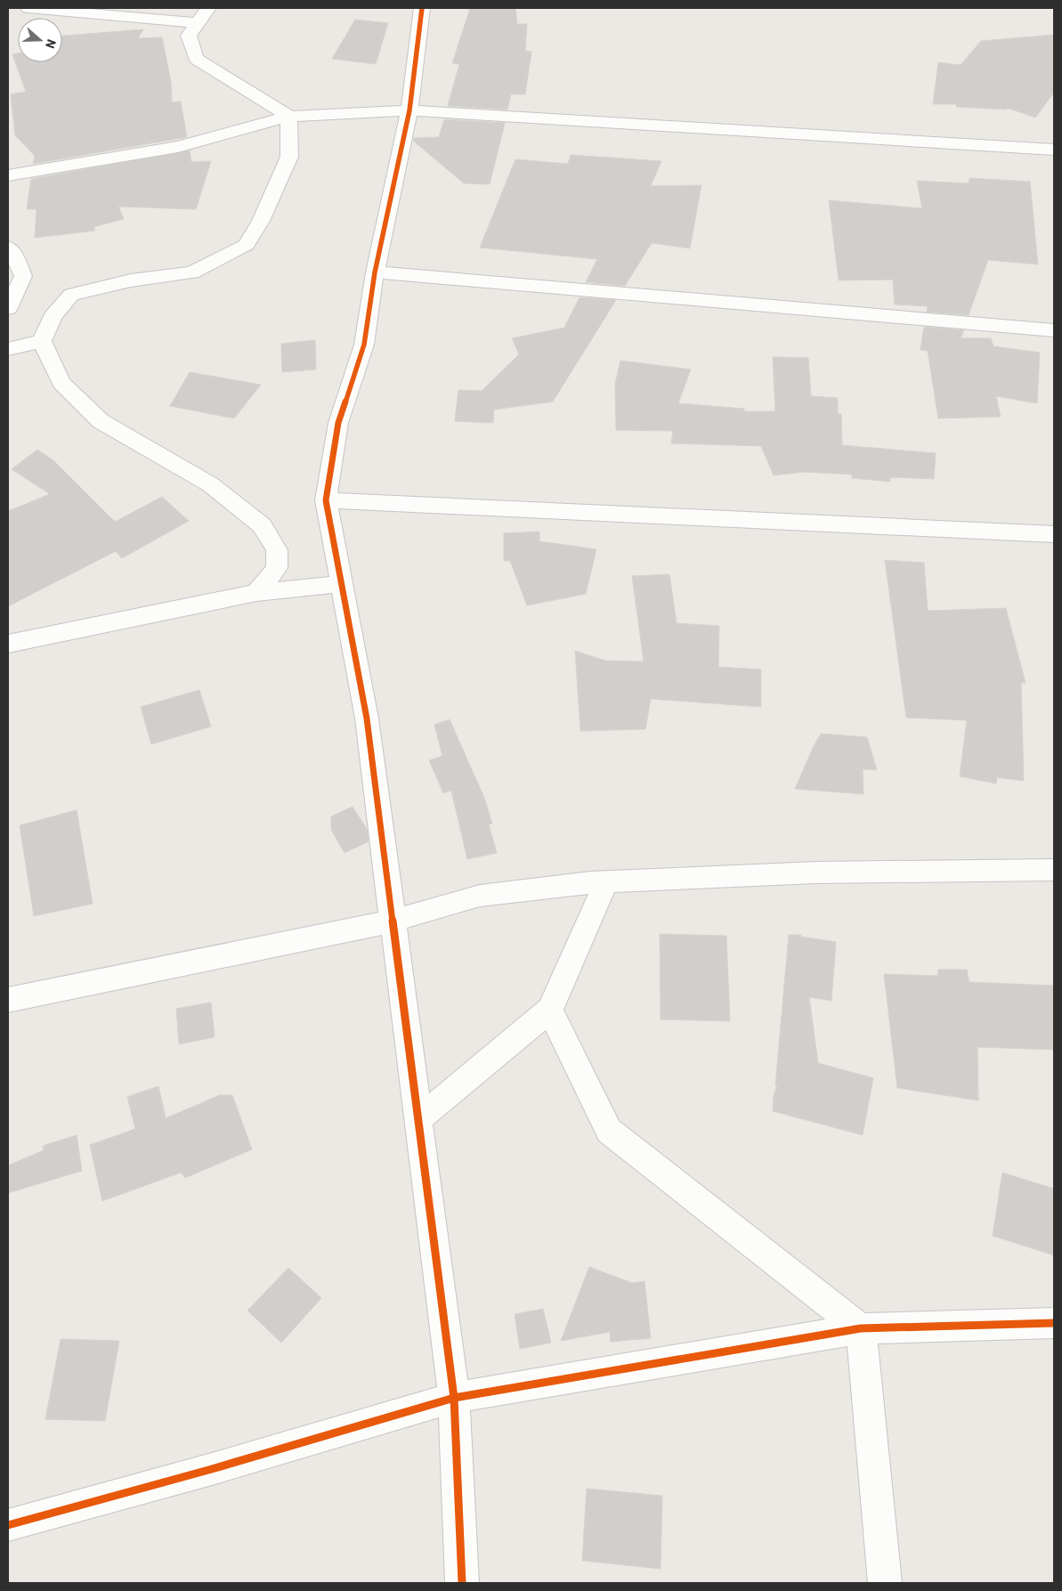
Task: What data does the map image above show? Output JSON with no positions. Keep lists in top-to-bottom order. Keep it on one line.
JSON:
{"north":"right"}
